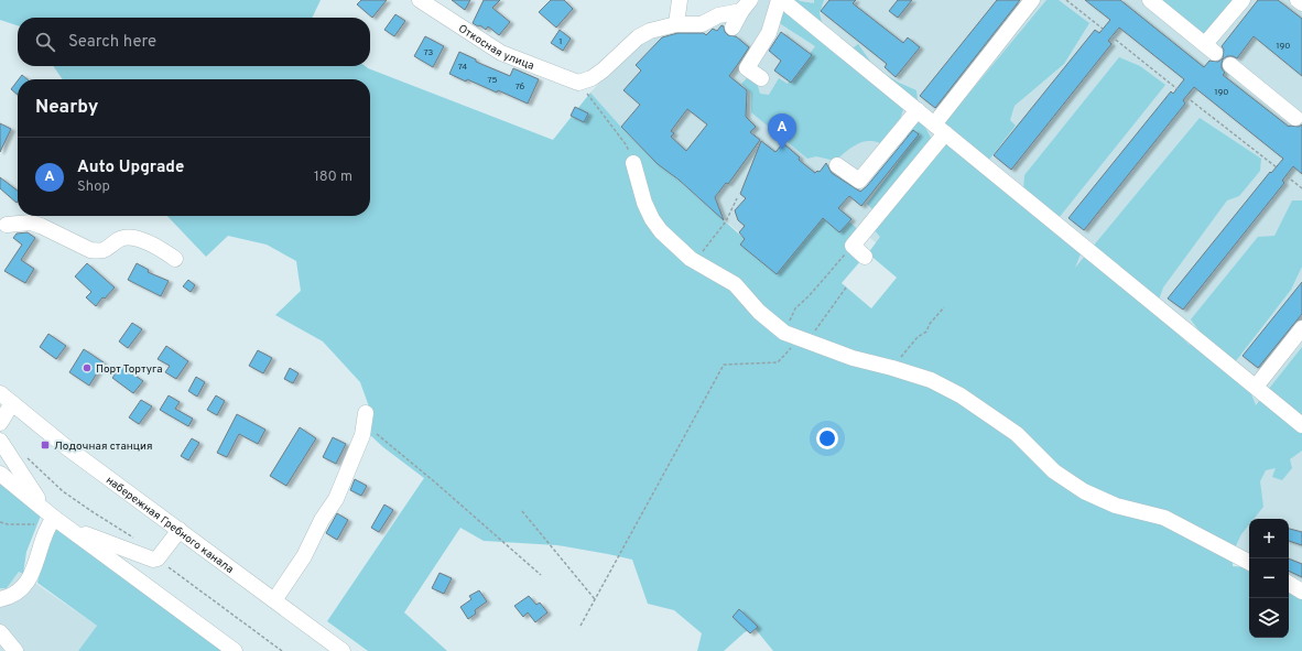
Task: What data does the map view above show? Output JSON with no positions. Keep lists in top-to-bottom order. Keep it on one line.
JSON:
{"streets":{"street":["Откосная улица","набережная Гребного канала"]},"places":{"other":["Порт Тортуга"],"transit":["Лодочная станция"]},"house_numbers":["1","190","73","74","75","76","190"],"page":{"search":"Search here","heading":"Nearby","pins":"A","list":[{"mark":"A","name":"Auto Upgrade","note":"Shop","value":"180 m"}],"map_buttons":["+","−"]}}
